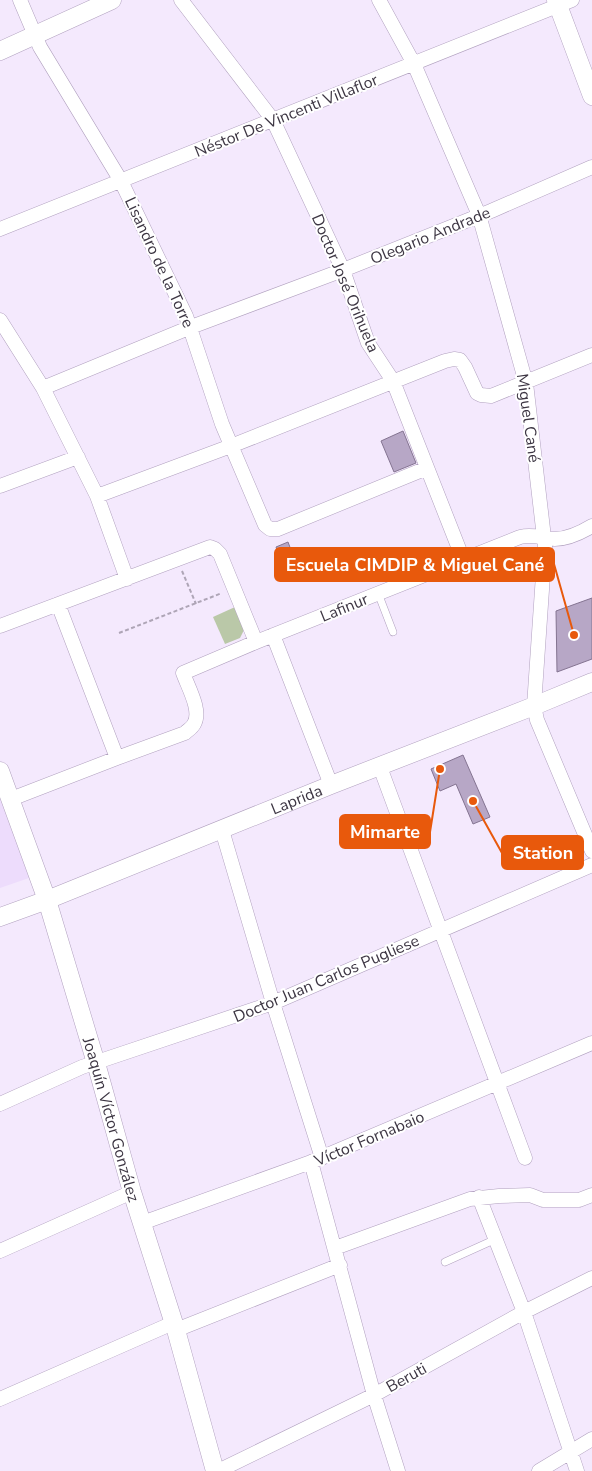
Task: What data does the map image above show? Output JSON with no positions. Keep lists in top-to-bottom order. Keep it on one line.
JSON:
{"streets":{"street":["Néstor De Vincenti Villaflor","Olegario Andrade","Lisandro de la Torre","Doctor José Orihuela","Miguel Cané","Lafinur","Laprida","Doctor Juan Carlos Pugliese","Joaquín Víctor González","Víctor Fornabaio","Beruti"]},"crossings":[["Néstor De Vincenti Villaflor","Lisandro de la Torre"],["Néstor De Vincenti Villaflor","Doctor José Orihuela"],["Néstor De Vincenti Villaflor","Miguel Cané"],["Olegario Andrade","Lisandro de la Torre"],["Olegario Andrade","Doctor José Orihuela"],["Olegario Andrade","Miguel Cané"],["Lisandro de la Torre","Doctor José Orihuela"],["Doctor José Orihuela","Lafinur"],["Miguel Cané","Lafinur"],["Miguel Cané","Laprida"],["Laprida","Joaquín Víctor González"],["Doctor Juan Carlos Pugliese","Joaquín Víctor González"],["Joaquín Víctor González","Víctor Fornabaio"],["Joaquín Víctor González","Beruti"]],"places":["Escuela CIMDIP & Miguel Cané","Mimarte","Station"]}
